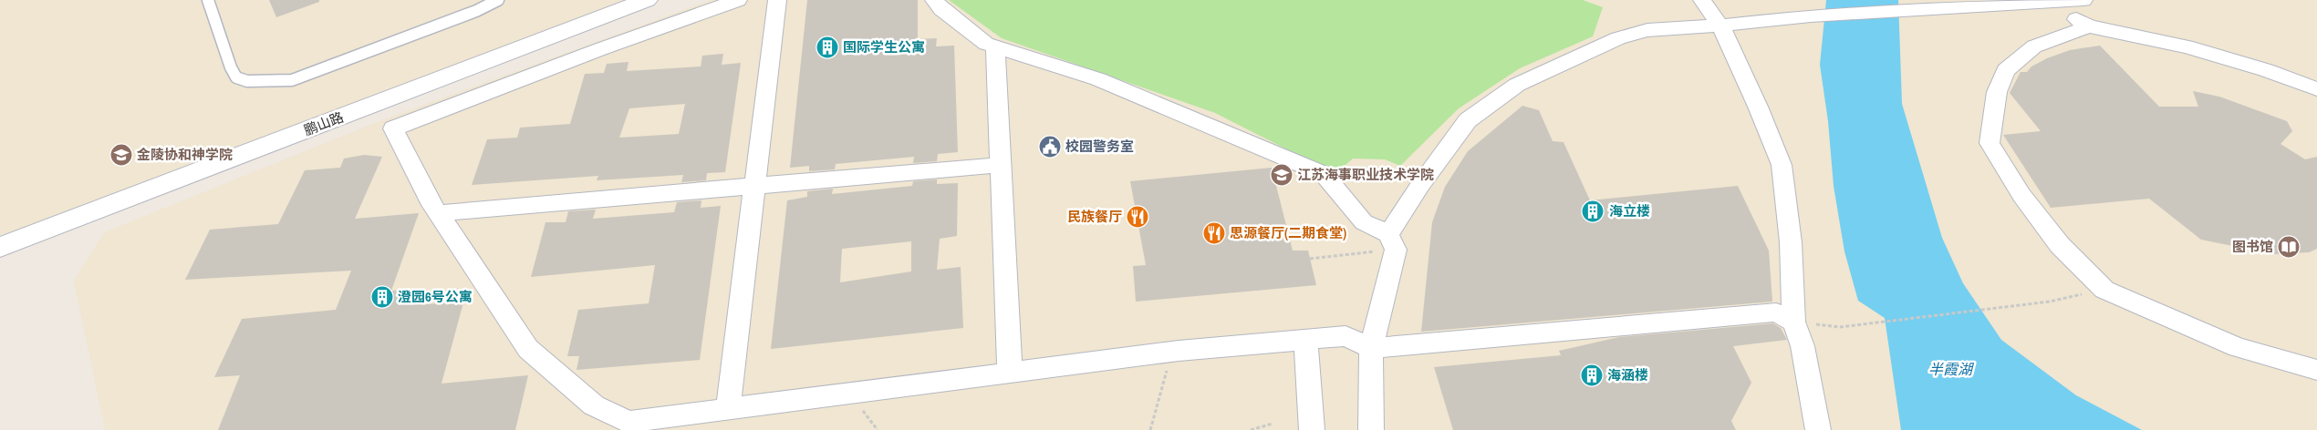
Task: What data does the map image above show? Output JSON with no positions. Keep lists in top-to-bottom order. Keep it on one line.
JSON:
{"streets":{"street":["鹏山路"]},"water":["半霞湖"],"places":{"building":["国际学生公寓","海立楼","澄园6号公寓","海涵楼"],"public building":["校园警务室"],"school or university":["金陵协和神学院","江苏海事职业技术学院"],"restaurant":["民族餐厅","思源餐厅(二期食堂)"],"library":["图书馆"]}}
